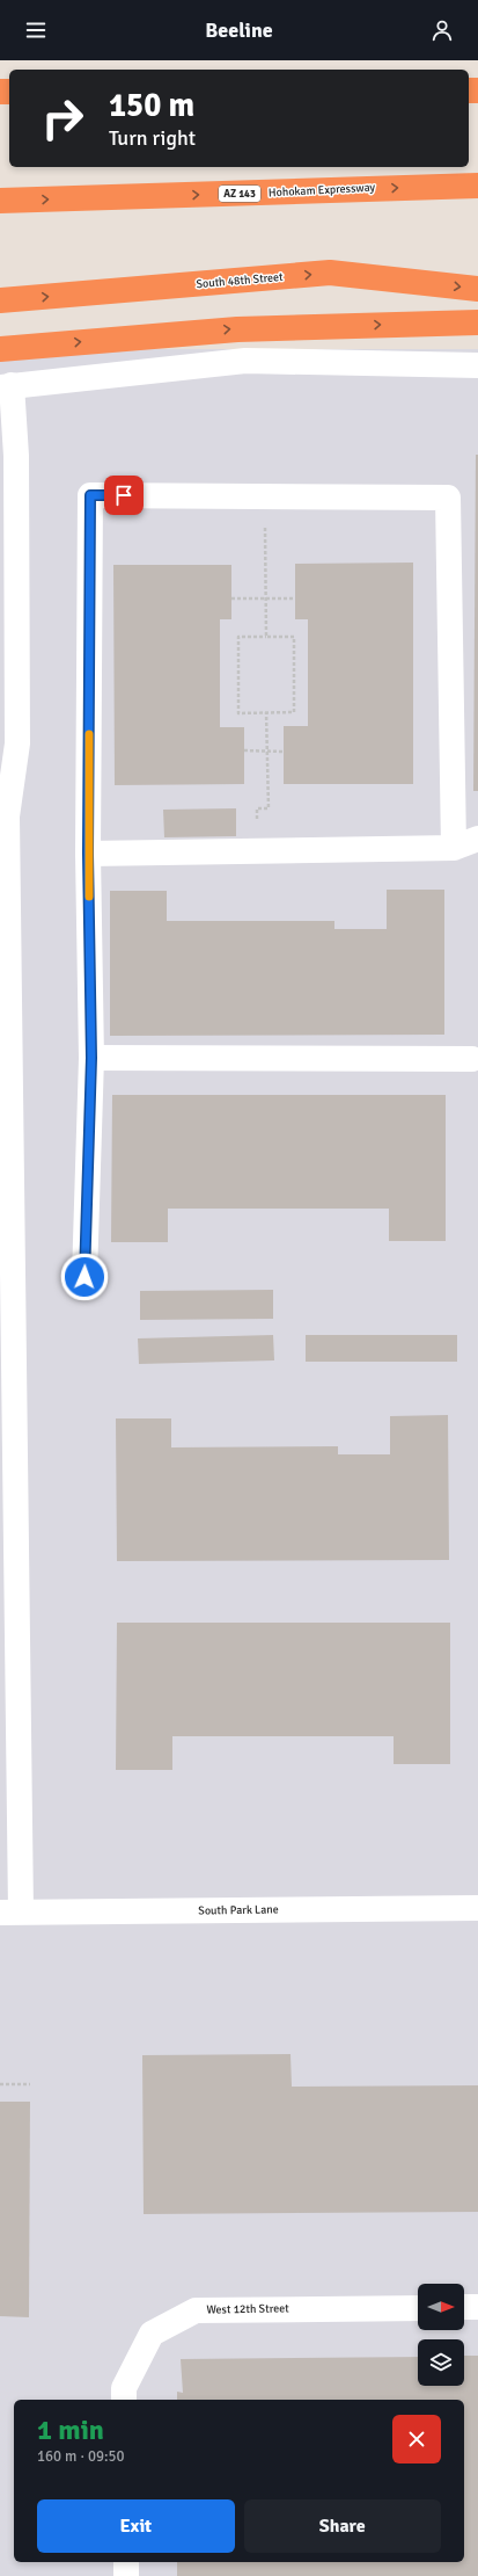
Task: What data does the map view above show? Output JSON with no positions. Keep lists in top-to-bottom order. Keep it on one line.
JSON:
{"streets":{"highway":["Hohokam Expressway","AZ 143","South 48th Street"],"street":["South Park Lane","West 12th Street"]},"north":"right","page":{"header":"Beeline","turn":["150 m","Turn right"],"heading":["1 min","160 m · 09:50"],"buttons":["Exit","Share"]}}
